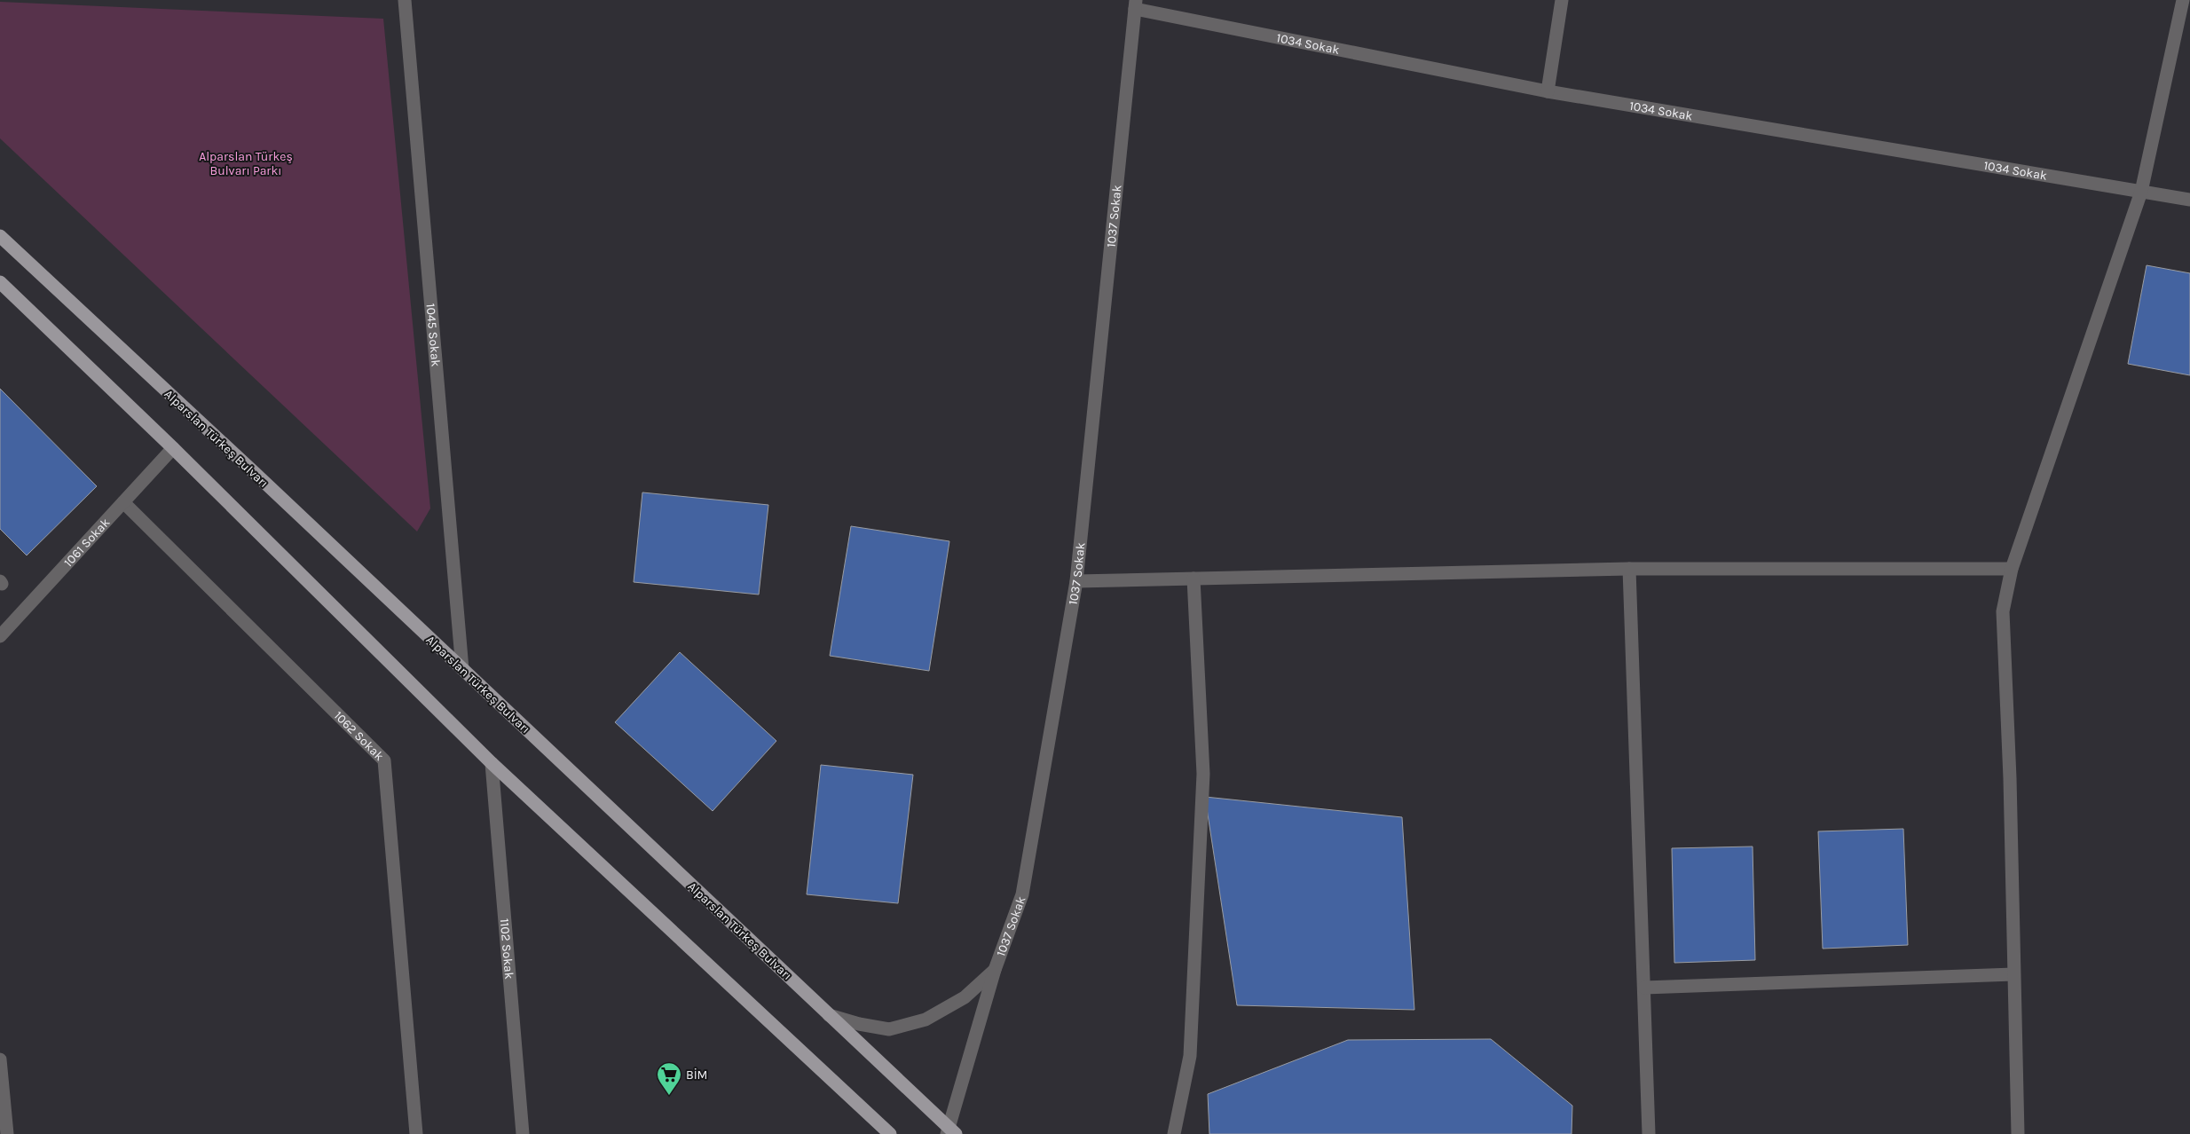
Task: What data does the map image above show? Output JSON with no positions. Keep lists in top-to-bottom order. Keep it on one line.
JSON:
{"streets":{"main road":["Alparslan Türkeş Bulvarı"],"street":["1034 Sokak","1037 Sokak","1045 Sokak","1061 Sokak","1062 Sokak","1102 Sokak"]},"crossings":[["1034 Sokak","1037 Sokak"],["1037 Sokak","Alparslan Türkeş Bulvarı"],["1045 Sokak","Alparslan Türkeş Bulvarı"],["1061 Sokak","1062 Sokak"]],"parks":["Alparslan Türkeş Bulvarı Parkı"],"places":{"supermarket":["BİM"]}}
